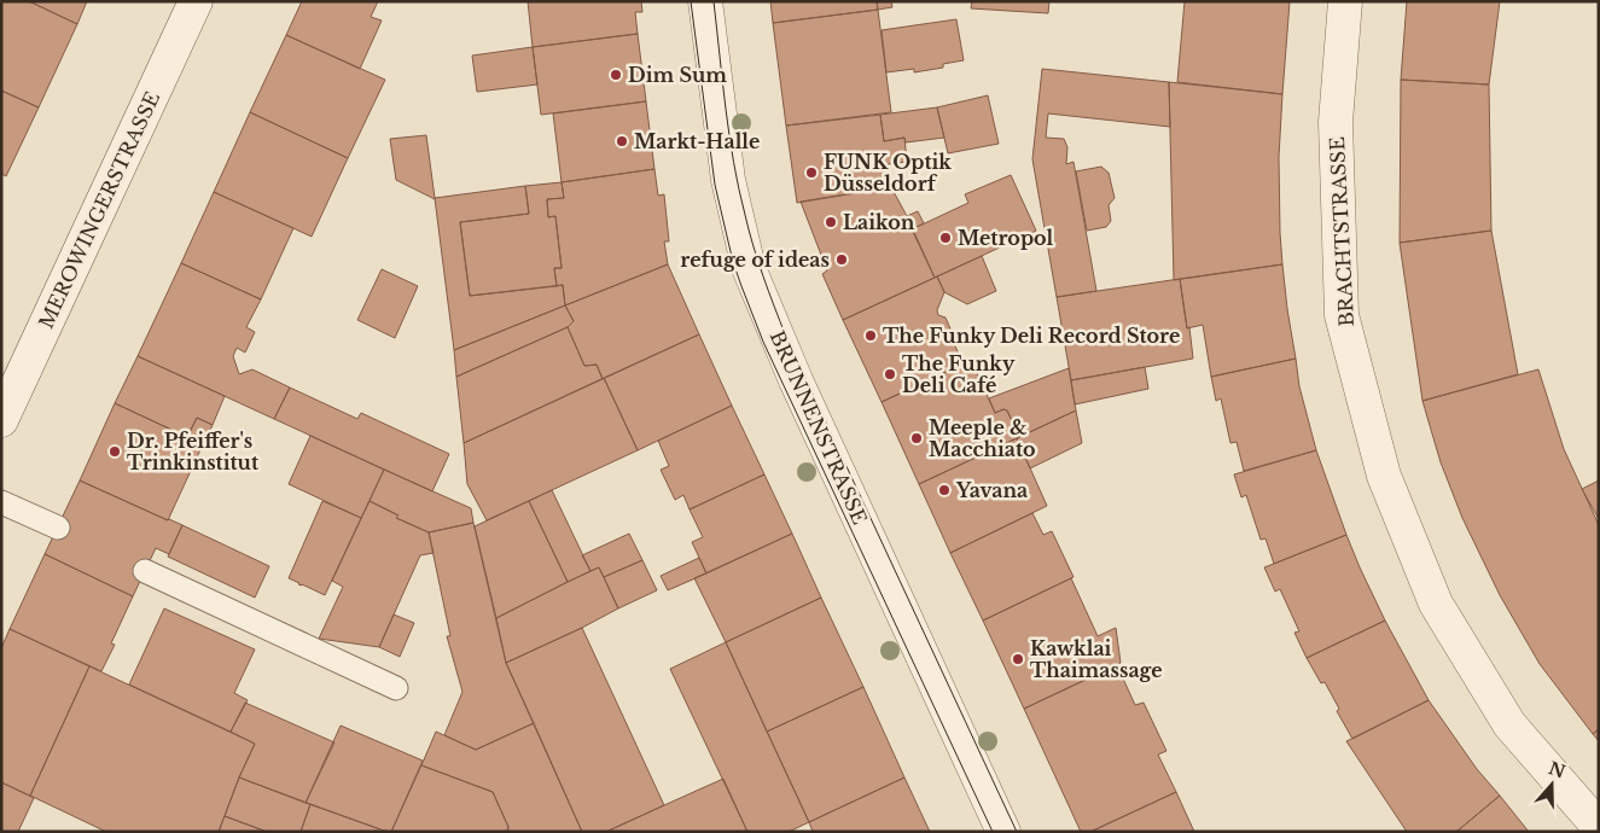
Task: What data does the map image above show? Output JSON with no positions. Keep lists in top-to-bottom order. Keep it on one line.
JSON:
{"streets":{"street":["MEROWINGERSTRASSE","BRACHTSTRASSE","BRUNNENSTRASSE"]},"places":["Dim Sum","Markt-Halle","FUNK Optik Düsseldorf","Laikon","Metropol","refuge of ideas","The Funky Deli Record Store","The Funky Deli Café","Meeple & Macchiato","Dr. Pfeiffer's Trinkinstitut","Yavana","Kawklai Thaimassage"],"north":"top"}
